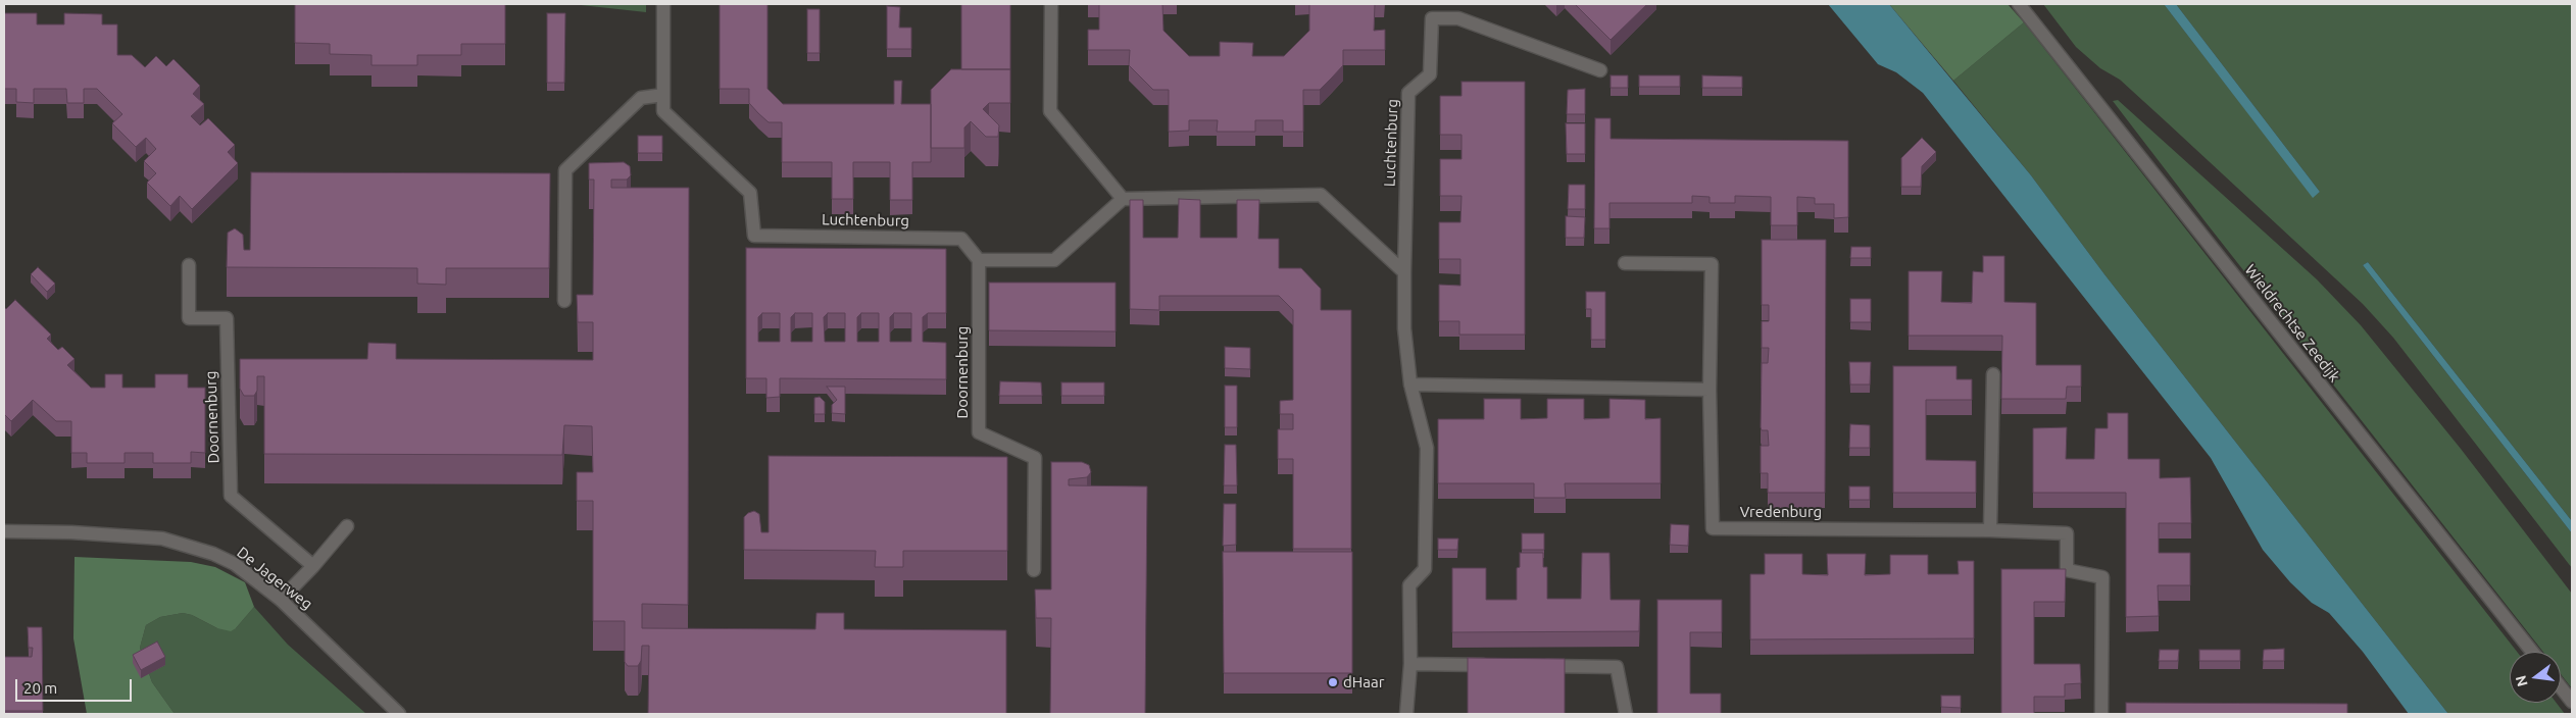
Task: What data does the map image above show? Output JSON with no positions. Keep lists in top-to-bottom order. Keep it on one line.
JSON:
{"streets":{"street":["Luchtenburg","Wieldrechtse Zeedijk","Doornenburg","Vredenburg","De Jagerweg"]},"crossings":[["Luchtenburg","Doornenburg"]],"places":["dHaar"],"scale_bar":"20 m","north":"left"}
